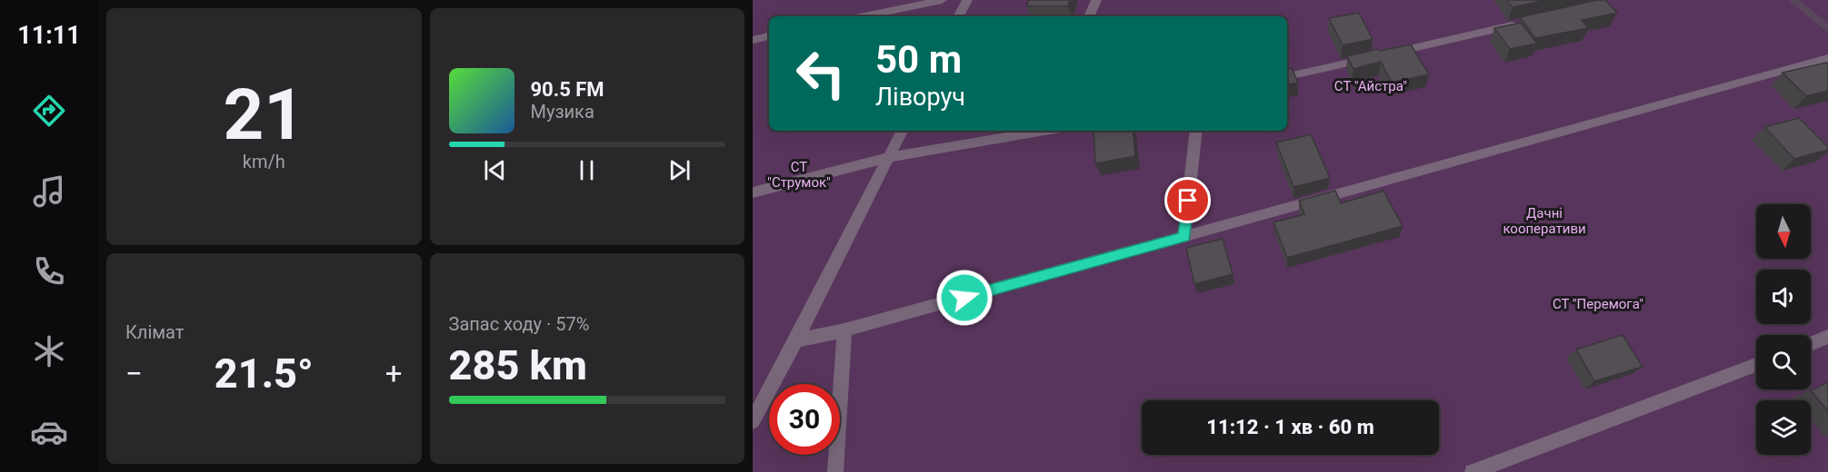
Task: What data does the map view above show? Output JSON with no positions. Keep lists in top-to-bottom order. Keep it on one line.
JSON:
{"parks":["СТ \"Айстра\"","СТ \"Струмок\"","Дачні кооперативи","СТ \"Перемога\""],"north":"bottom","page":{"tabs":"11:11","tile":[["21","km/h"],"Клімат",["Запас ходу · 57%","285 km"]],"turn":["50 m","Ліворуч"],"song":["90.5 FM","Музика"],"heat":["−","21.5°","+"],"limit":"30","trip":"11:12 · 1 хв · 60 m"}}
